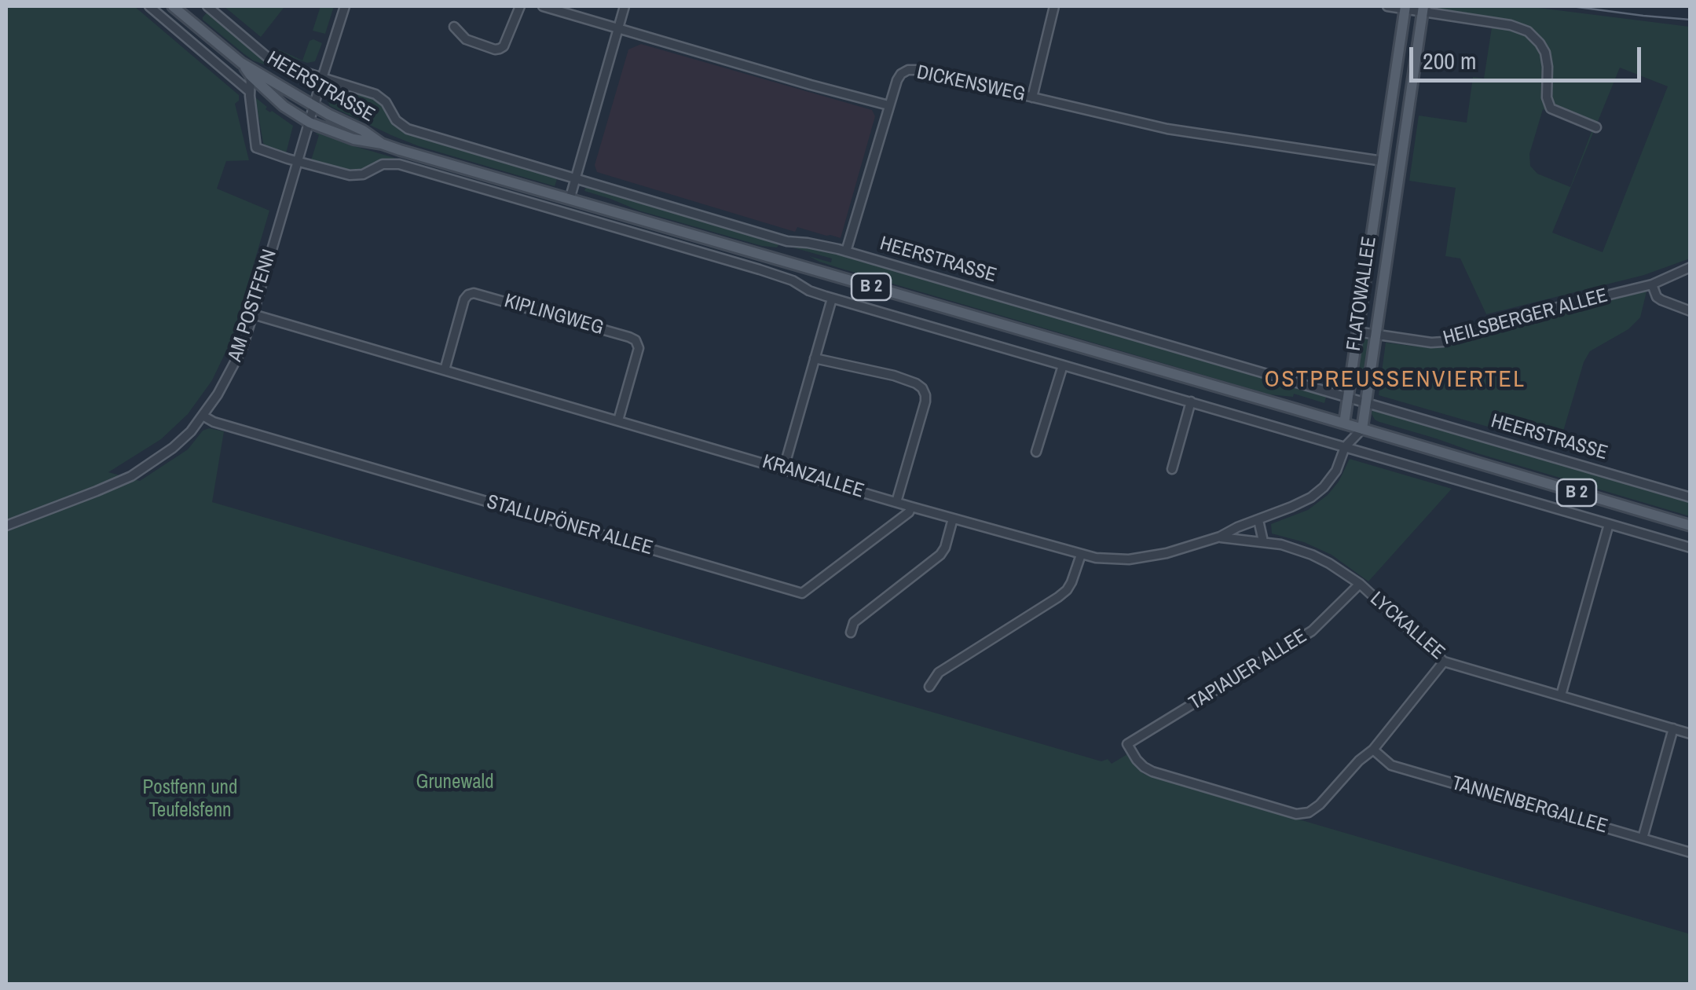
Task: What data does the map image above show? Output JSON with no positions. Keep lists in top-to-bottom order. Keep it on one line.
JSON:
{"streets":{"main road":["HEERSTRASSE","B 2","FLATOWALLEE"],"street":["DICKENSWEG","AM POSTFENN","KIPLINGWEG","HEILSBERGER ALLEE","KRANZALLEE","STALLUPÖNER ALLEE","LYCKALLEE","TAPIAUER ALLEE","TANNENBERGALLEE"]},"crossings":[["DICKENSWEG","FLATOWALLEE"],["HEERSTRASSE","FLATOWALLEE"],["HEERSTRASSE","AM POSTFENN"],["HEERSTRASSE","KRANZALLEE"],["FLATOWALLEE","HEILSBERGER ALLEE"],["AM POSTFENN","KRANZALLEE"],["AM POSTFENN","STALLUPÖNER ALLEE"],["KIPLINGWEG","KRANZALLEE"],["KRANZALLEE","STALLUPÖNER ALLEE"],["KRANZALLEE","LYCKALLEE"],["LYCKALLEE","TAPIAUER ALLEE"],["TAPIAUER ALLEE","TANNENBERGALLEE"]],"districts":["OSTPREUSSENVIERTEL"],"parks":["Grunewald","Postfenn und Teufelsfenn"],"scale_bar":"200 m"}
